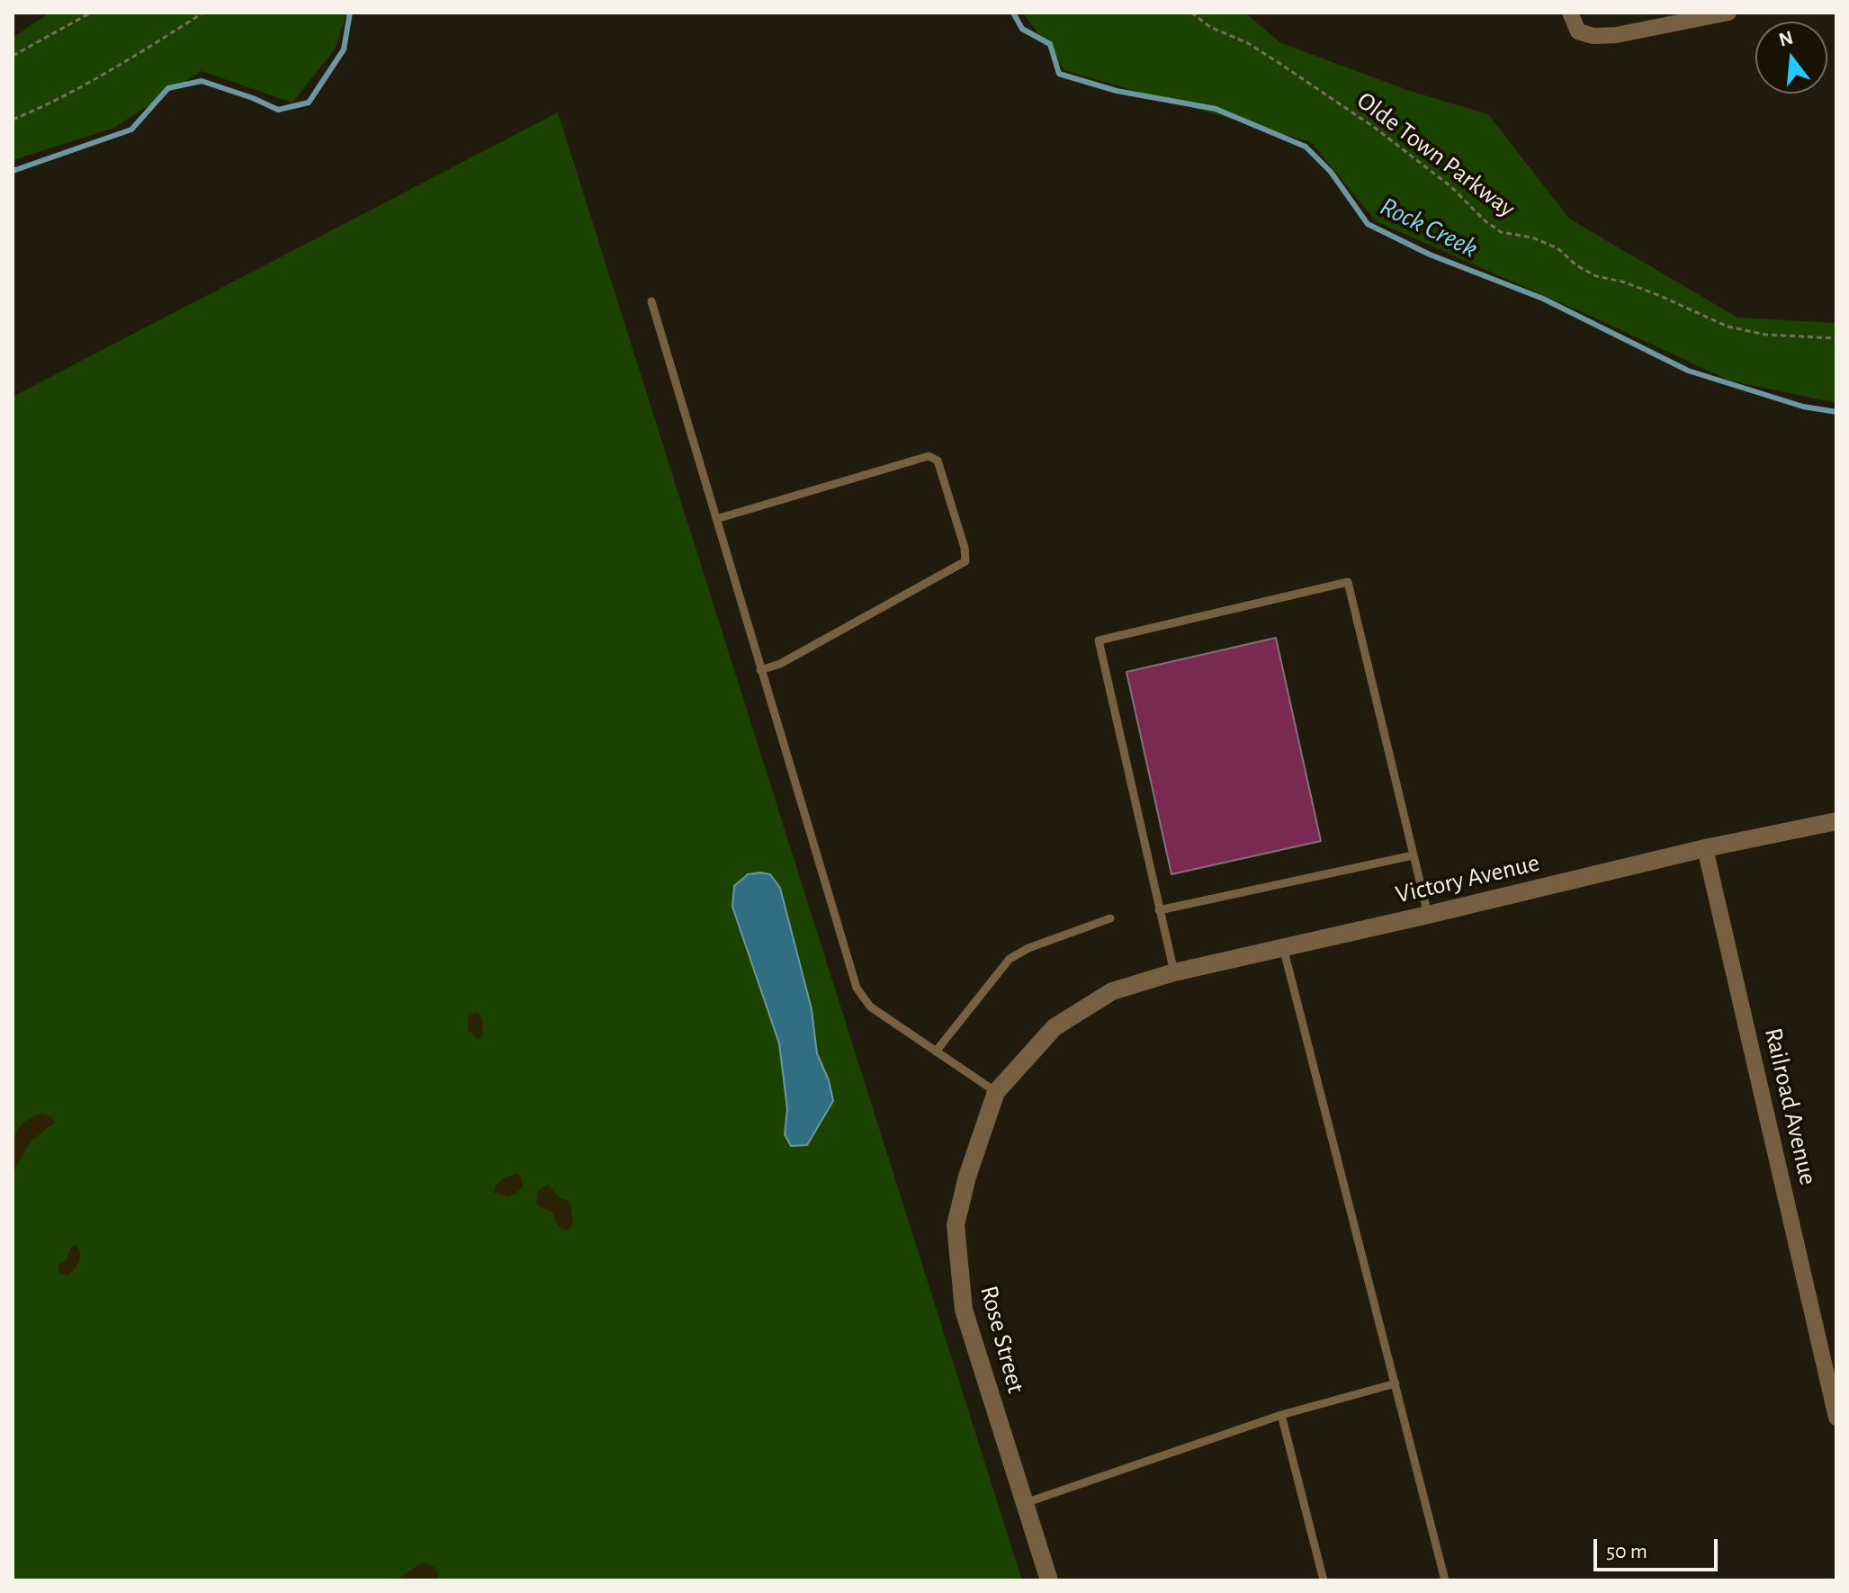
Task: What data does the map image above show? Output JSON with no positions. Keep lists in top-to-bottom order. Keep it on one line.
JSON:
{"streets":{"street":["Victory Avenue","Railroad Avenue","Rose Street"],"path":["Olde Town Parkway"]},"crossings":[["Victory Avenue","Railroad Avenue"],["Victory Avenue","Rose Street"]],"water":["Rock Creek"],"scale_bar":"50 m","north":"top"}
